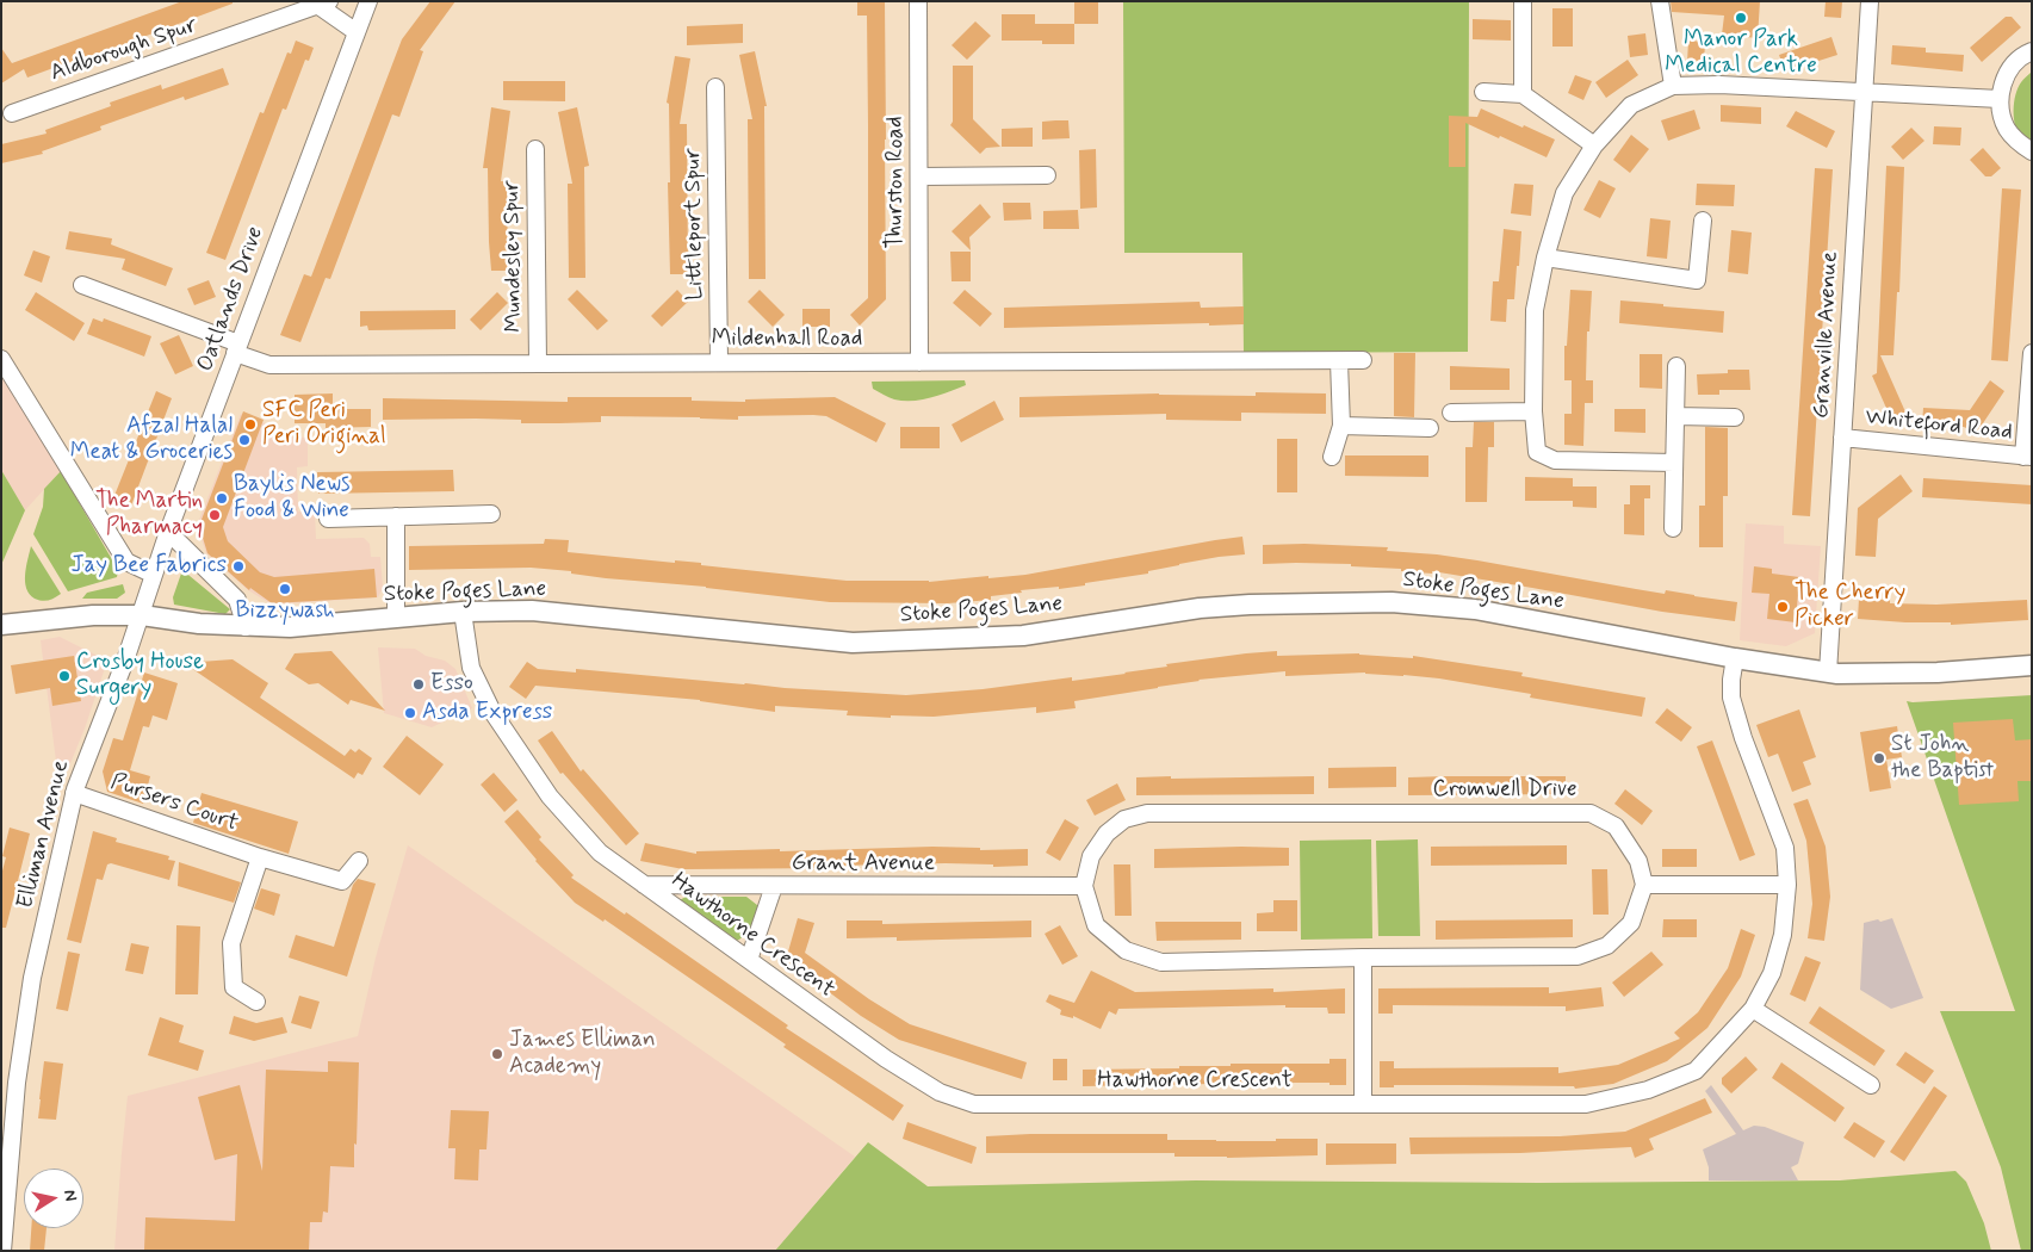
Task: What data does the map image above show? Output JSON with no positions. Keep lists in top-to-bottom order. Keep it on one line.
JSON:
{"streets":{"street":["Aldborough Spur","Thurston Road","Littleport Spur","Mundesley Spur","Oatlands Drive","Granville Avenue","Mildenhall Road","Whiteford Road","Stoke Poges Lane","Cromwell Drive","Pursers Court","Elliman Avenue","Grant Avenue","Hawthorne Crescent"]},"crossings":[["Aldborough Spur","Oatlands Drive"],["Thurston Road","Mildenhall Road"],["Littleport Spur","Mildenhall Road"],["Mundesley Spur","Mildenhall Road"],["Oatlands Drive","Mildenhall Road"],["Oatlands Drive","Stoke Poges Lane"],["Oatlands Drive","Elliman Avenue"],["Granville Avenue","Whiteford Road"],["Granville Avenue","Stoke Poges Lane"],["Stoke Poges Lane","Elliman Avenue"],["Stoke Poges Lane","Hawthorne Crescent"],["Cromwell Drive","Grant Avenue"],["Pursers Court","Elliman Avenue"],["Grant Avenue","Hawthorne Crescent"]],"places":["Manor Park Medical Centre","SFC Peri Peri Original","Afzal Halal Meat & Groceries","Baylis News Food & Wine","The Martin Pharmacy","Jay Bee Fabrics","Bizzywash","The Cherry Picker","Crosby House Surgery","Esso","Asda Express","St John the Baptist","James Elliman Academy"],"north":"right"}
